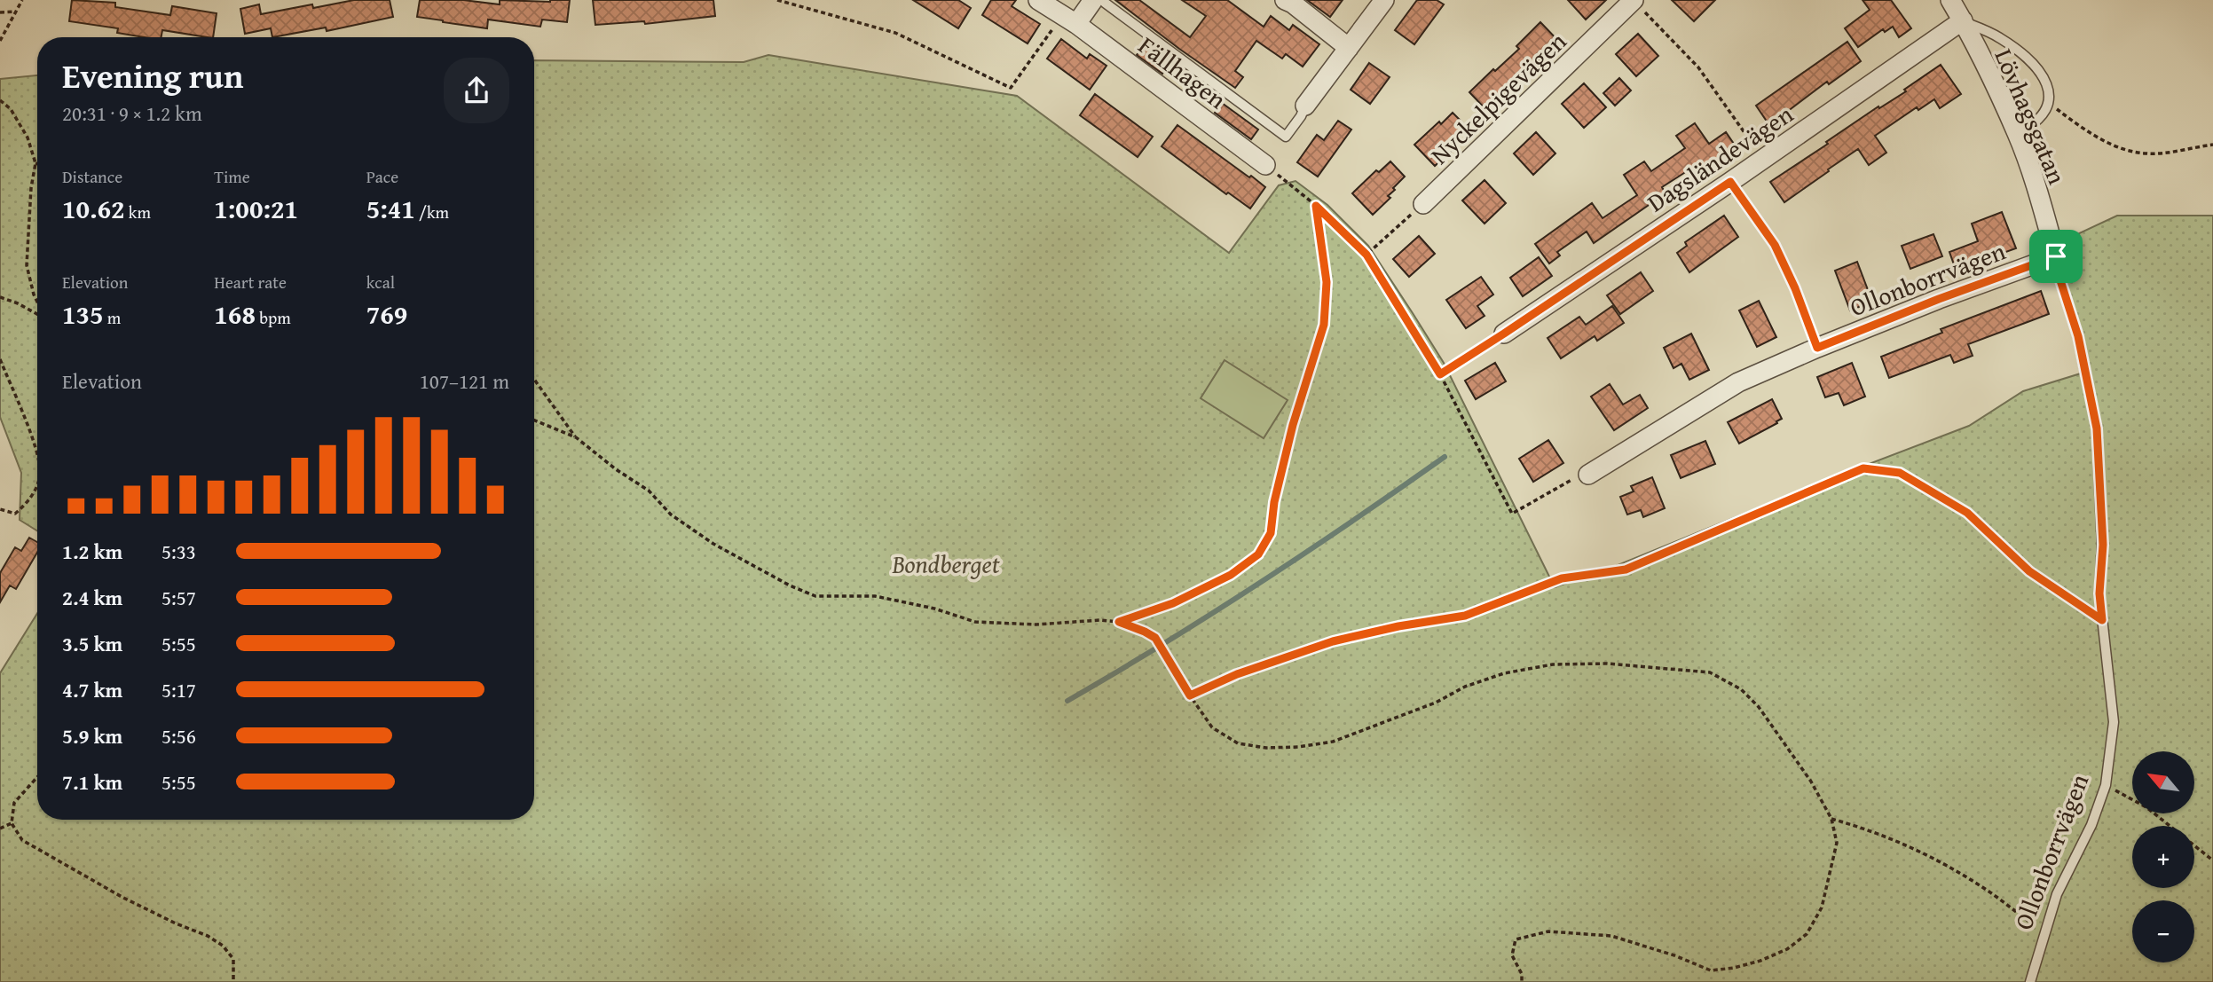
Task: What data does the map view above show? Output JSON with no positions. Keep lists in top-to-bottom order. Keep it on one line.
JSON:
{"streets":{"street":["Fällhagen","Nyckelpigevägen","Lövhagsgatan","Dagsländevägen","Ollonborrvägen"]},"crossings":[["Lövhagsgatan","Dagsländevägen"],["Lövhagsgatan","Ollonborrvägen"]],"parks":["Bondberget"],"north":"top left","page":{"heading":["Evening run","20:31 · 9 × 1.2 km"],"stats":[["Distance","10.62 km"],["Time","1:00:21"],["Pace","5:41 /km"],["Elevation","135 m"],["Heart rate","168 bpm"],["kcal","769"]],"chart":["Elevation","107–121 m"],"list":[{"name":"1.2 km","note":"5:33"},{"name":"2.4 km","note":"5:57"},{"name":"3.5 km","note":"5:55"},{"name":"4.7 km","note":"5:17"},{"name":"5.9 km","note":"5:56"},{"name":"7.1 km","note":"5:55"}],"map_buttons":["+","−"]}}
